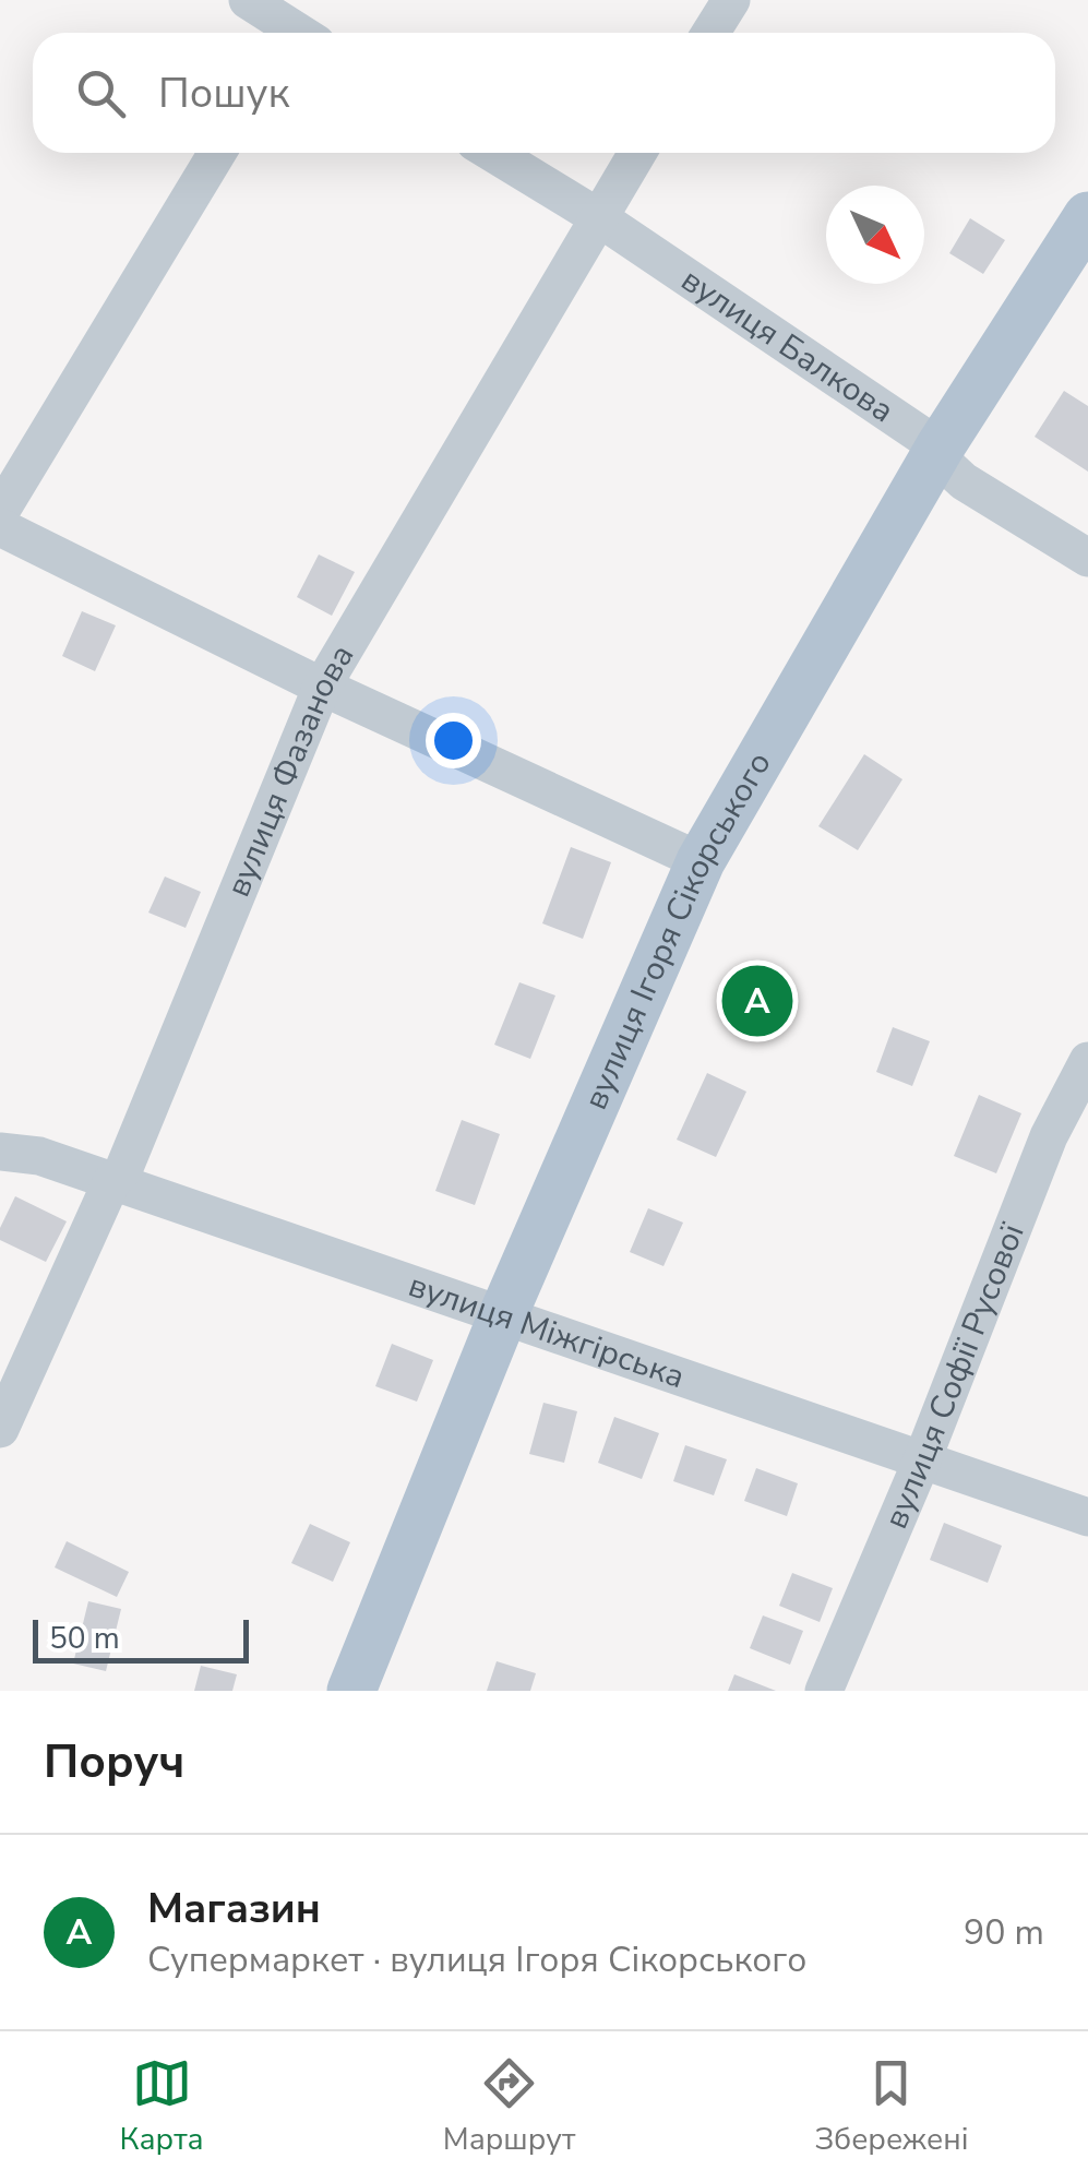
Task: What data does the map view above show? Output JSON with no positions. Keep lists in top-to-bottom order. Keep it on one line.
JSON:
{"streets":{"main road":["вулиця Ігоря Сікорського"],"street":["вулиця Балкова","вулиця Фазанова","вулиця Міжгірська","вулиця Софії Русової"]},"crossings":[["вулиця Балкова","вулиця Фазанова"],["вулиця Балкова","вулиця Ігоря Сікорського"],["вулиця Фазанова","вулиця Міжгірська"],["вулиця Ігоря Сікорського","вулиця Міжгірська"],["вулиця Міжгірська","вулиця Софії Русової"]],"scale_bar":"50 m","north":"bottom right","page":{"search":"Пошук","pins":"A","scale":"50 m","heading":"Поруч","list":[{"mark":"A","name":"Магазин","note":"Супермаркет · вулиця Ігоря Сікорського","value":"90 m"}],"nav":["Карта","Маршрут","Збережені"]}}
